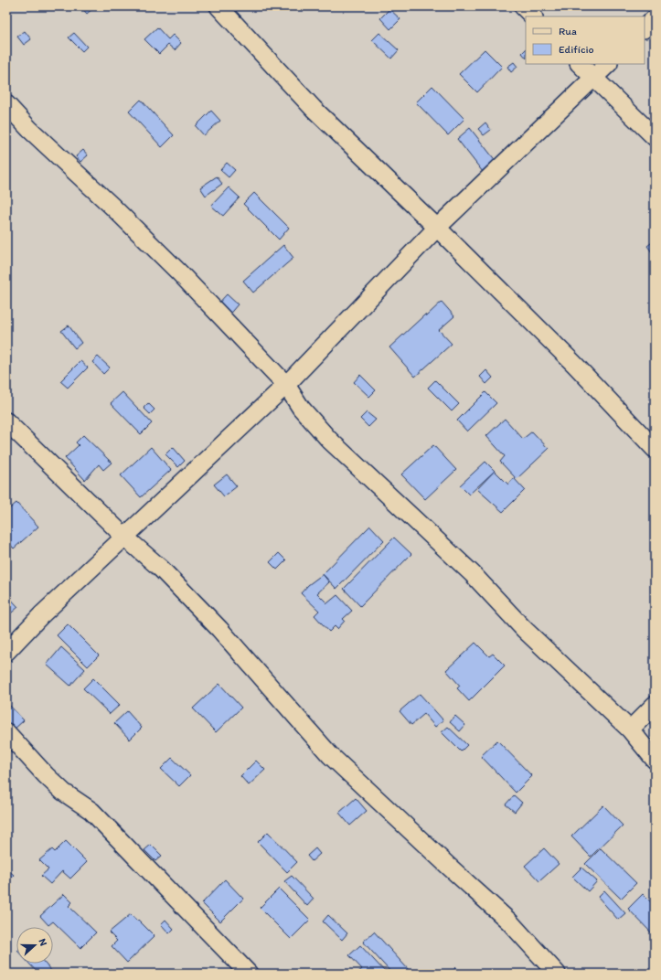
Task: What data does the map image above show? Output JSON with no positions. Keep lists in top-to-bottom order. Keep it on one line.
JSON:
{"legend":["Rua","Edifício"],"north":"right"}
